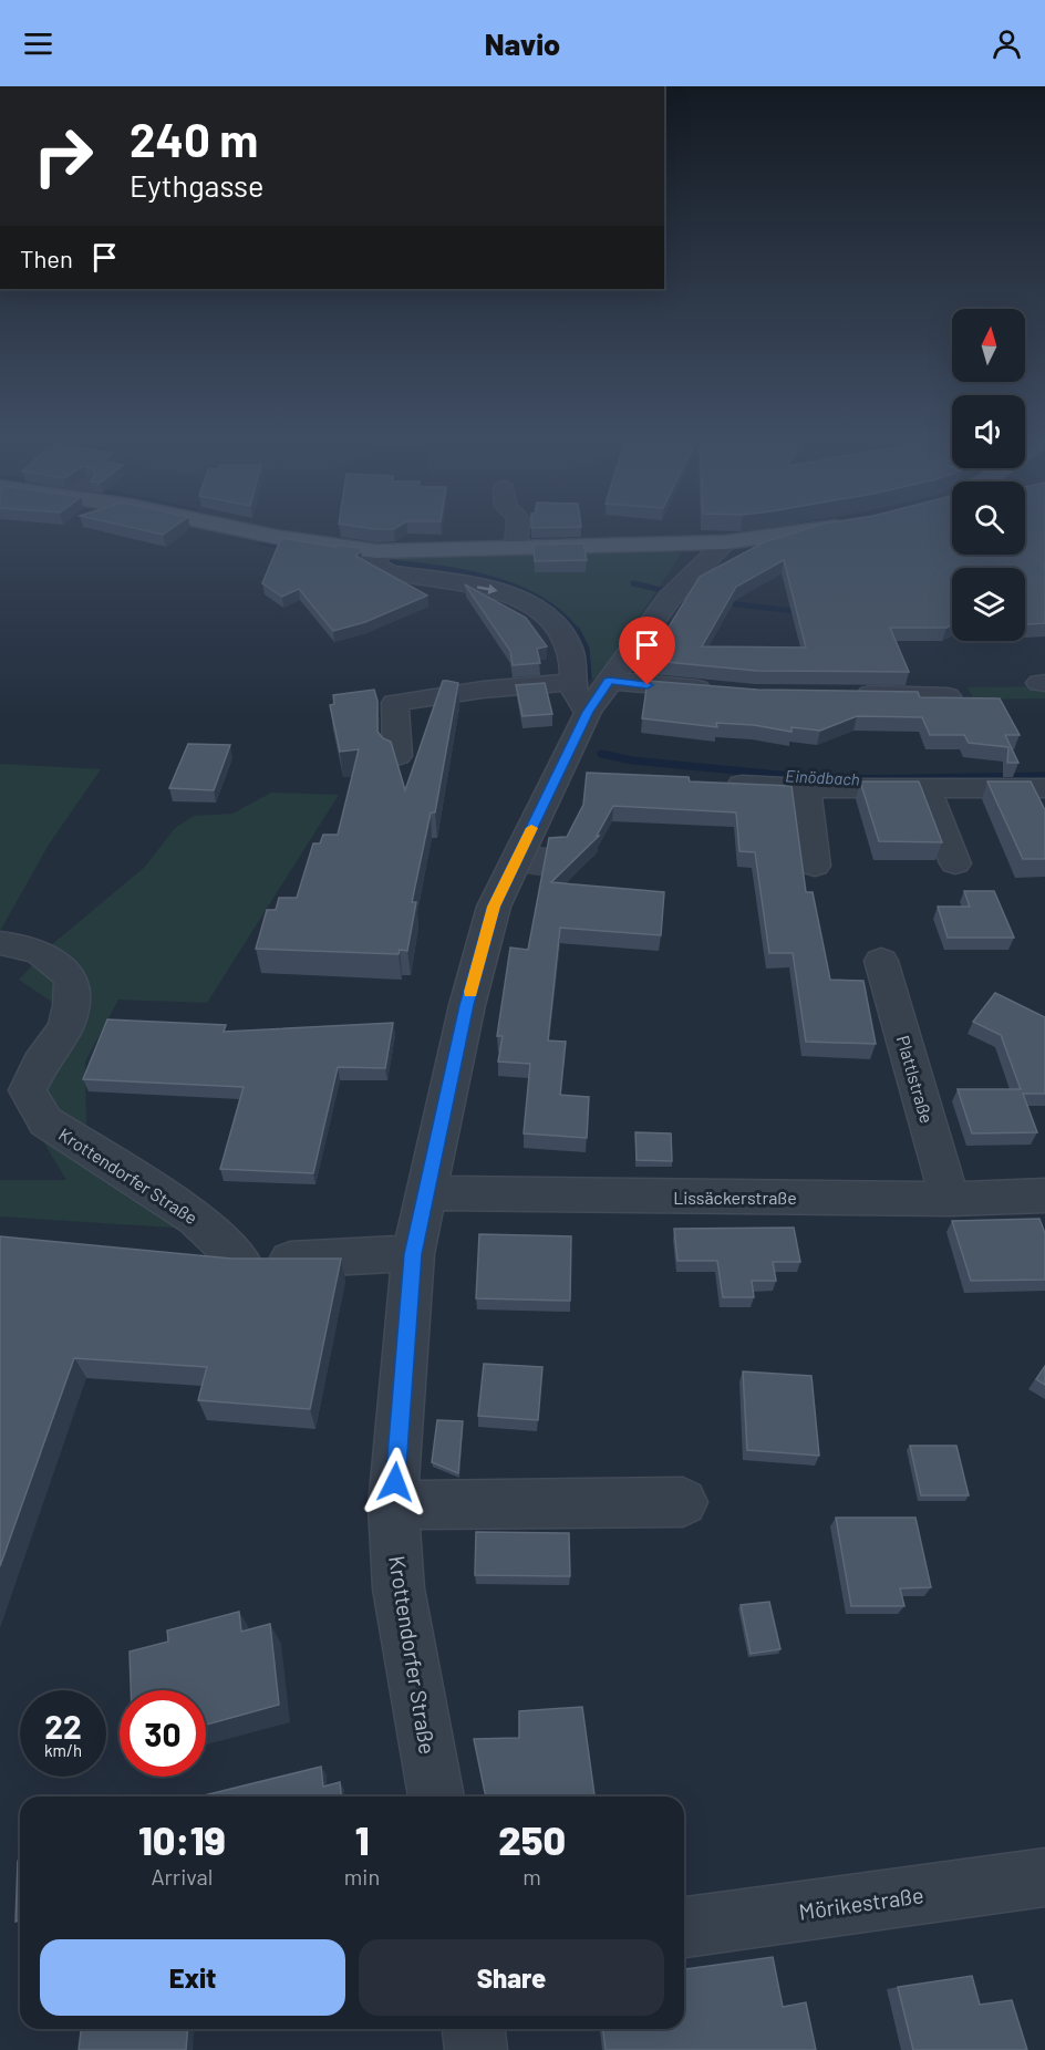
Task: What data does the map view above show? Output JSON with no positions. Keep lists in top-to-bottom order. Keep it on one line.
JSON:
{"streets":{"street":["Plattlstraße","Krottendorfer Straße","Lissäckerstraße","Mörikestraße"]},"crossings":[["Plattlstraße","Lissäckerstraße"],["Krottendorfer Straße","Lissäckerstraße"]],"water":["Einödbach"],"north":"top","page":{"header":"Navio","turn":["240 m","Eythgasse"],"then":"Then","speed":"22 km/h","limit":"30","eta":["10:19","Arrival","1","min","250","m"],"buttons":["Exit","Share"]}}
